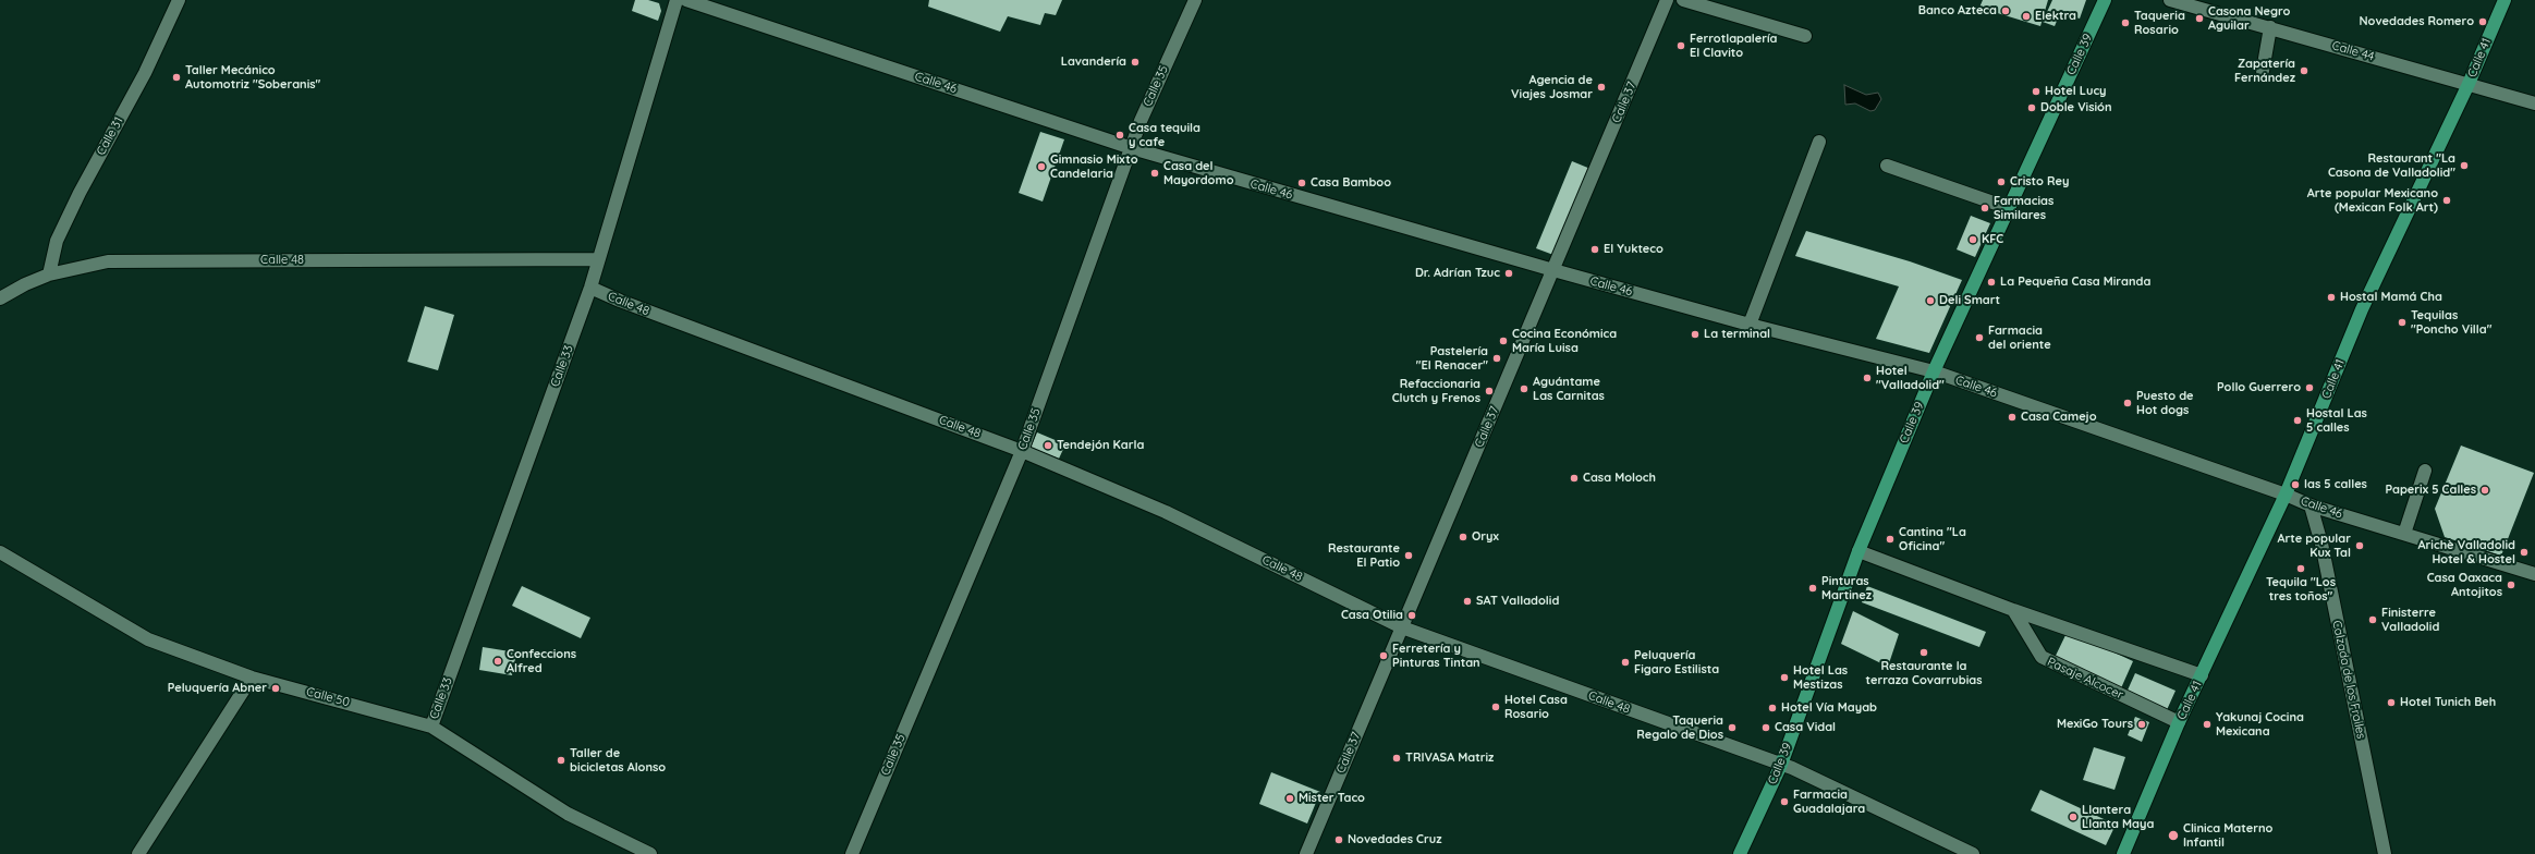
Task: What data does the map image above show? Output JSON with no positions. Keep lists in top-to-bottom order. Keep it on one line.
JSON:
{"streets":{"main road":["Calle 39","Calle 41"],"street":["Calle 44","Calle 46","Calle 35","Calle 37","Calle 31","Calle 48","Calle 33","Pasaje Alcocer","Calzada de los Frailes","Calle 50"]},"crossings":[["Calle 44","Calle 41"],["Calle 39","Calle 46"],["Calle 39","Calle 48"],["Calle 41","Calle 46"],["Calle 41","Pasaje Alcocer"],["Calle 46","Calle 35"],["Calle 46","Calle 37"],["Calle 46","Calzada de los Frailes"],["Calle 35","Calle 48"],["Calle 37","Calle 48"],["Calle 31","Calle 48"],["Calle 48","Calle 33"],["Calle 33","Calle 50"]],"places":["Banco Azteca","Elektra","Casona Negro Aguilar","Novedades Romero","Taqueria Rosario","Ferrotlapalería El Clavito","Lavandería","Zapatería Fernández","Taller Mecánico Automotriz \"Soberanis\"","Agencia de Viajes Josmar","Hotel Lucy","Doble Visión","Casa tequila y cafe","Restaurant \"La Casona de Valladolid\"","Gimnasio Mixto Candelaria","Casa del Mayordomo","Cristo Rey","Casa Bamboo","Arte popular Mexicano (Mexican Folk Art)","Farmacias Similares","KFC","El Yukteco","Dr. Adrían Tzuc","La Pequeña Casa Miranda","Hostal Mamá Cha","Deli Smart","Tequilas \"Poncho Villa\"","La terminal","Farmacia del oriente","Cocina Económica María Luisa","Pastelería \"El Renacer\"","Hotel \"Valladolid\"","Pollo Guerrero","Aguántame Las Carnitas","Refaccionaria Clutch y Frenos","Puesto de Hot dogs","Casa Camejo","Hostal Las 5 calles","Tendejón Karla","Casa Moloch","las 5 calles","Paperix 5 Calles","Oryx","Cantina \"La Oficina\"","Arte popular Kux Tal","Arichè Valladolid Hotel & Hostel","Restaurante El Patio","Tequila \"Los tres toños\"","Casa Oaxaca Antojitos","Pinturas Martinez","SAT Valladolid","Casa Otilia","Finisterre Valladolid","Restaurante la terraza Covarrubias","Ferretería y Pinturas Tintan","Confeccions Alfred","Peluquería Figaro Estilista","Hotel Las Mestizas","Peluquería Abner","Hotel Tunich Beh","Hotel Casa Rosario","Hotel Vía Mayab","MexiGo Tours","Yakunaj Cocina Mexicana","Taqueria Regalo de Dios","Casa Vidal","TRIVASA Matriz","Taller de bicicletas Alonso","Mister Taco","Farmacia Guadalajara","Llantera Llanta Maya","Clinica Materno Infantil","Novedades Cruz"]}
